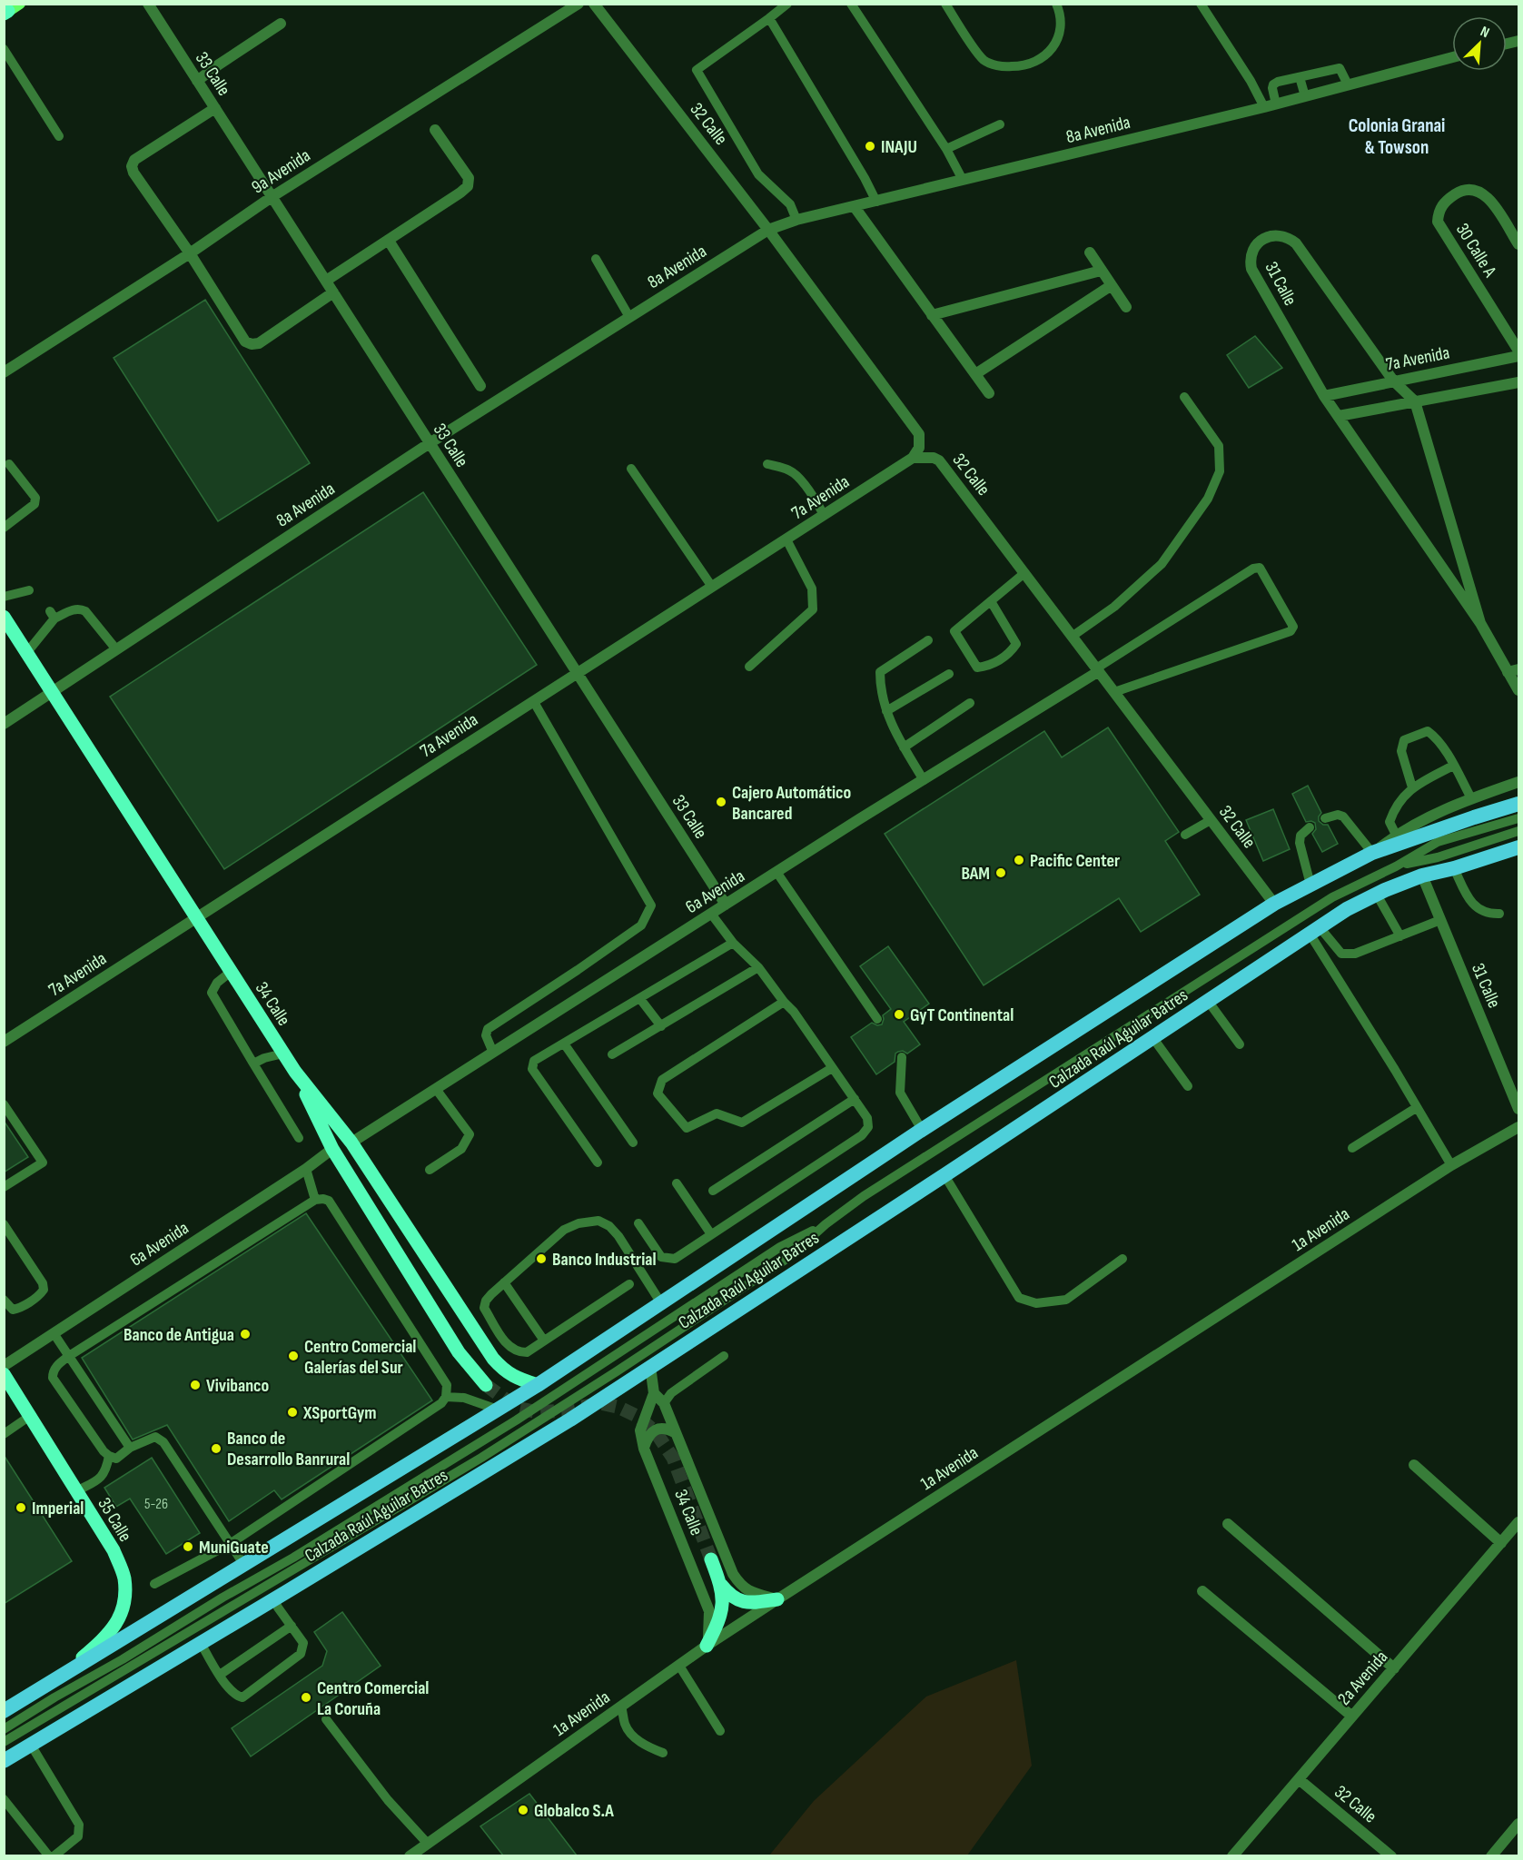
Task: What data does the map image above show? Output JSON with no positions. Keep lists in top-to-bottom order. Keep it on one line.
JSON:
{"streets":{"highway":["Calzada Raúl Aguilar Batres"],"main road":["34 Calle","35 Calle"],"street":["33 Calle","32 Calle","8a Avenida","9a Avenida","30 Calle A","31 Calle","7a Avenida","6a Avenida","1a Avenida","2a Avenida"]},"crossings":[["33 Calle","8a Avenida"],["33 Calle","9a Avenida"],["33 Calle","7a Avenida"],["33 Calle","6a Avenida"],["32 Calle","8a Avenida"],["32 Calle","7a Avenida"],["32 Calle","6a Avenida"],["32 Calle","Calzada Raúl Aguilar Batres"],["32 Calle","2a Avenida"],["8a Avenida","34 Calle"],["31 Calle","7a Avenida"],["31 Calle","Calzada Raúl Aguilar Batres"],["7a Avenida","34 Calle"],["6a Avenida","34 Calle"],["34 Calle","Calzada Raúl Aguilar Batres"],["34 Calle","1a Avenida"],["Calzada Raúl Aguilar Batres","35 Calle"]],"districts":["Colonia Granai & Towson"],"places":["INAJU","Cajero Automático Bancared","Pacific Center","BAM","GyT Continental","Banco Industrial","Banco de Antigua","Centro Comercial Galerías del Sur","Vivibanco","XSportGym","Banco de Desarrollo Banrural","Imperial","MuniGuate","Centro Comercial La Coruña","Globalco S.A"],"house_numbers":["5-26"],"north":"top right"}
